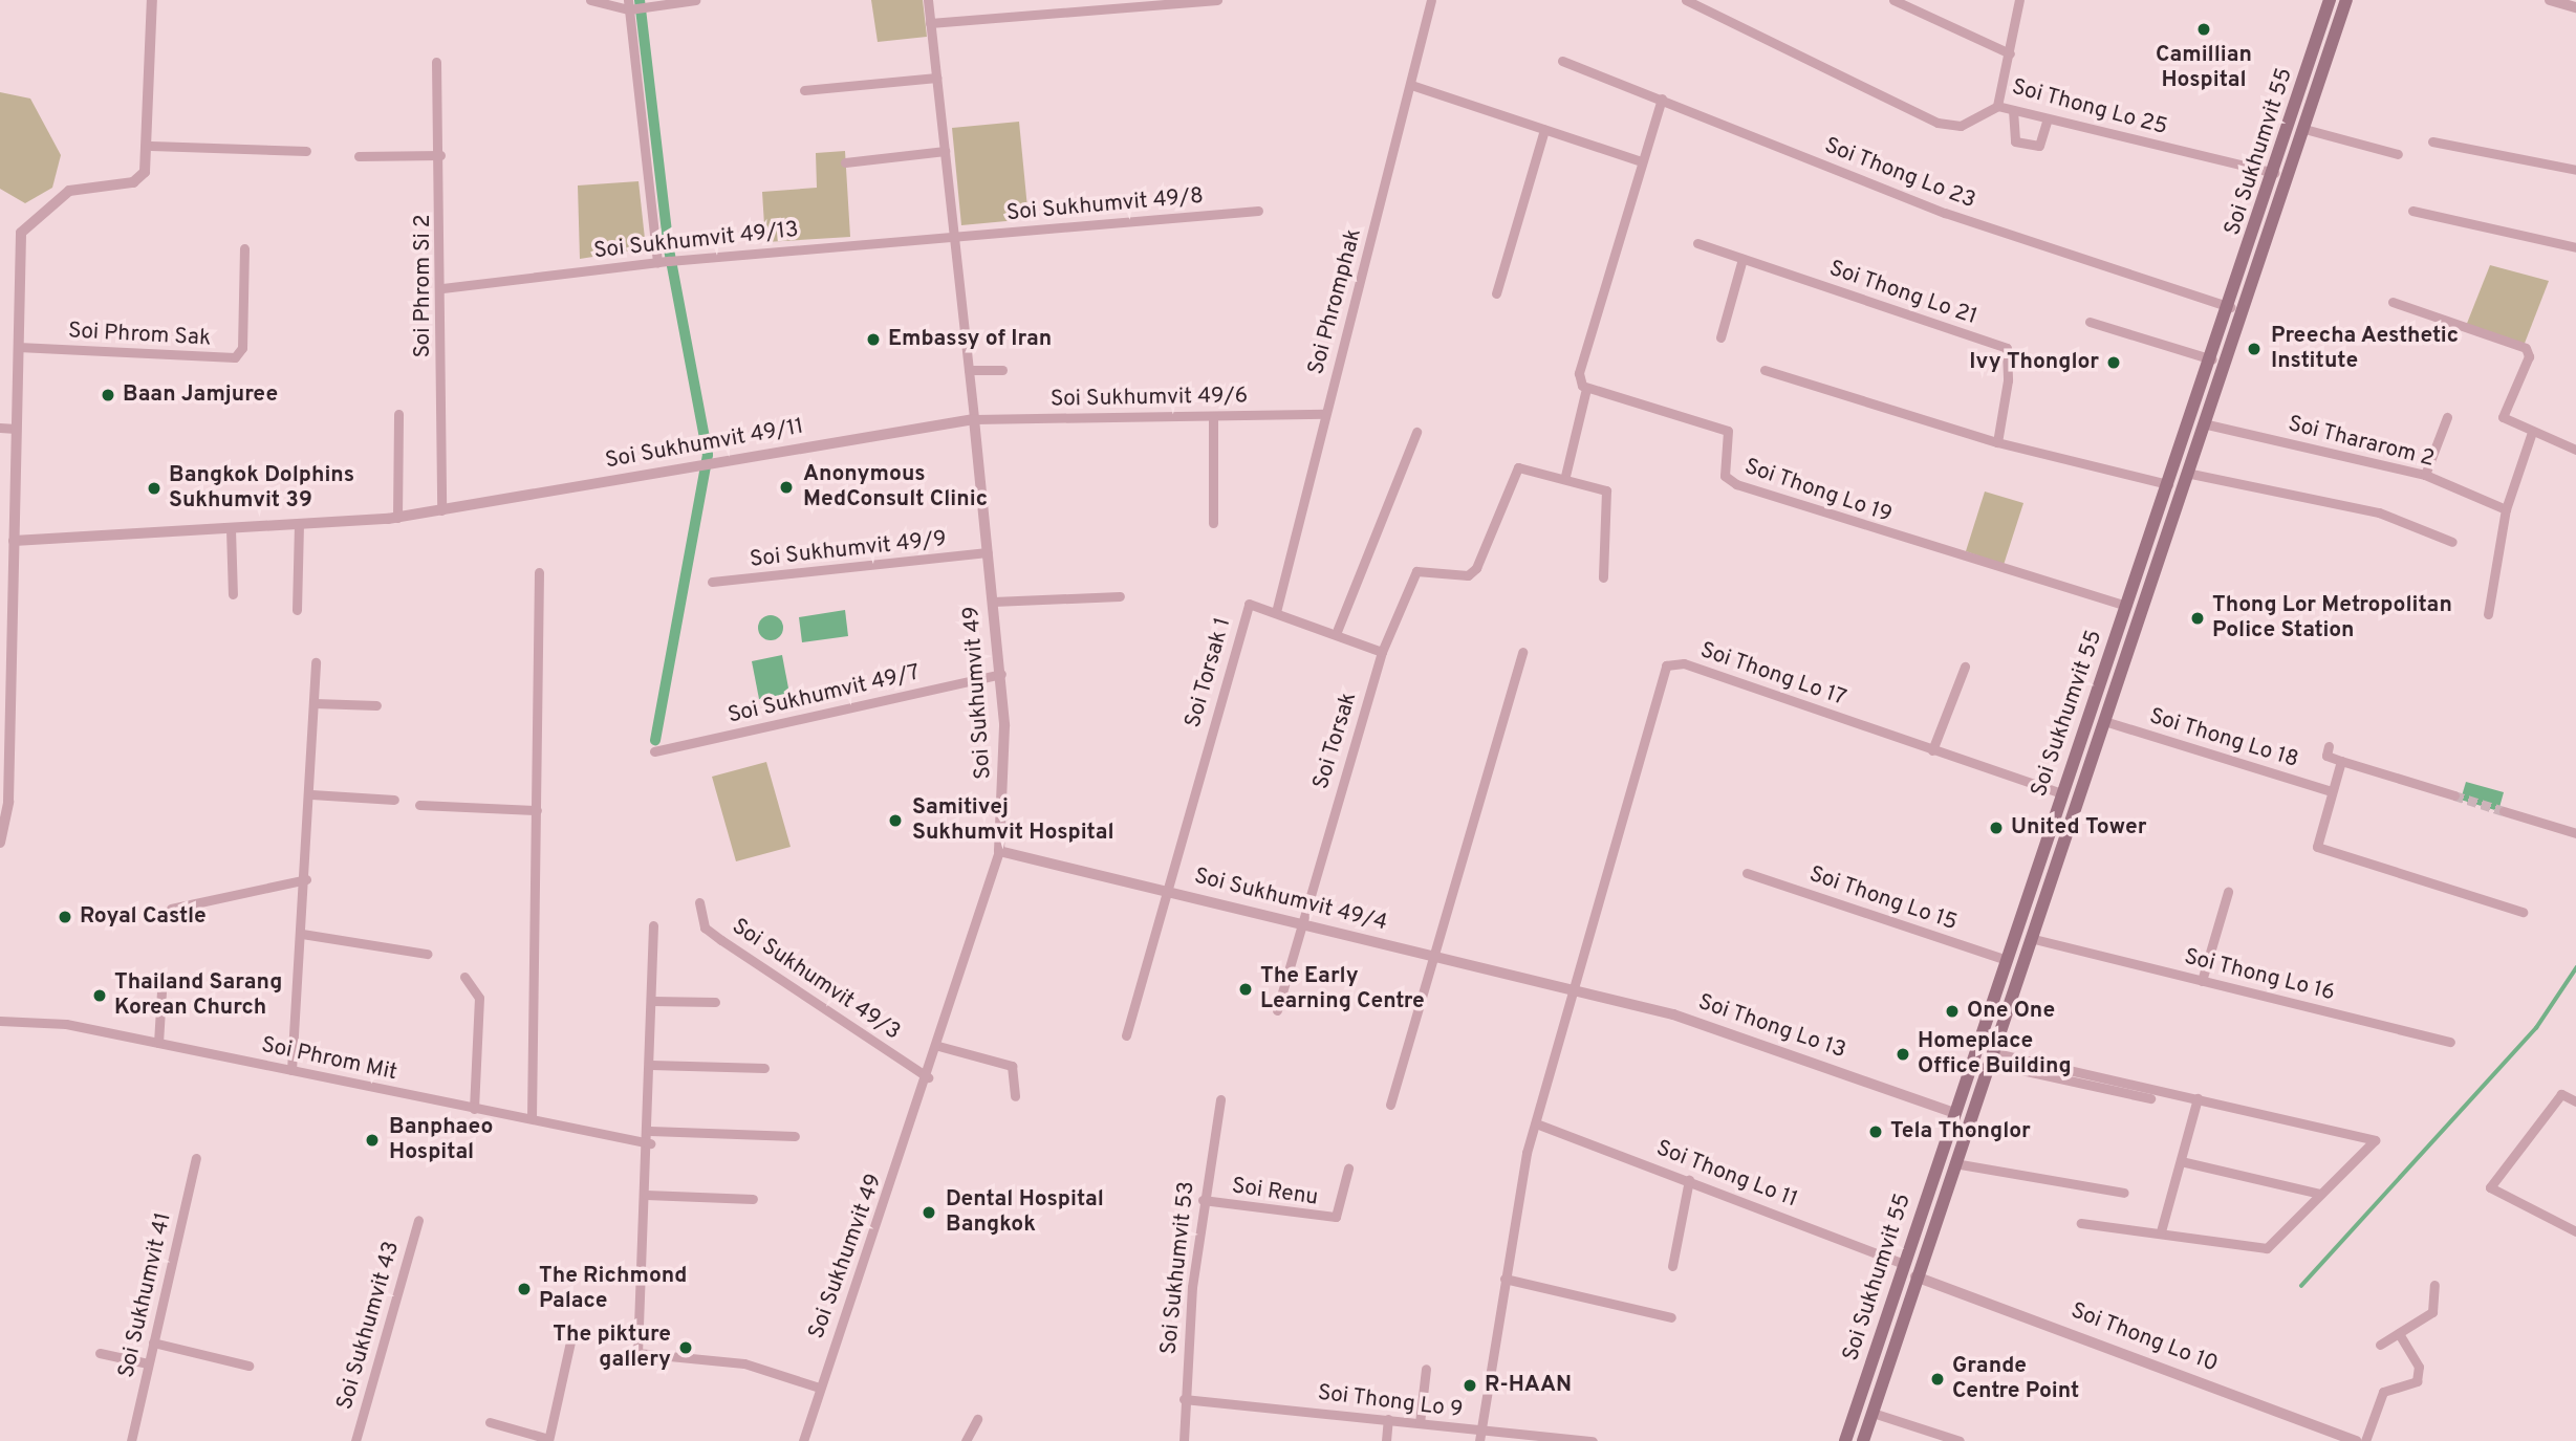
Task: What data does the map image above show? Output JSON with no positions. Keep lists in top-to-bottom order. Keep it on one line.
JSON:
{"streets":{"main road":["Soi Sukhumvit 55"],"street":["Soi Thong Lo 25","Soi Thong Lo 23","Soi Sukhumvit 49/8","Soi Sukhumvit 49/13","Soi Phrom Si 2","Soi Thong Lo 21","Soi Phromphak","Soi Phrom Sak","Soi Sukhumvit 49/6","Soi Thararom 2","Soi Sukhumvit 49/11","Soi Thong Lo 19","Soi Sukhumvit 49/9","Soi Torsak 1","Soi Thong Lo 17","Soi Sukhumvit 49","Soi Sukhumvit 49/7","Soi Thong Lo 18","Soi Torsak","Soi Thong Lo 15","Soi Sukhumvit 49/4","Soi Thong Lo 16","Soi Sukhumvit 49/3","Soi Thong Lo 13","Soi Phrom Mit","Soi Thong Lo 11","Soi Renu","Soi Sukhumvit 53","Soi Sukhumvit 41","Soi Sukhumvit 43","Soi Thong Lo 10","Soi Thong Lo 9"]},"crossings":[["Soi Thong Lo 25","Soi Sukhumvit 55"],["Soi Sukhumvit 55","Soi Thong Lo 23"],["Soi Sukhumvit 55","Soi Thararom 2"],["Soi Sukhumvit 55","Soi Thong Lo 19"],["Soi Sukhumvit 55","Soi Thong Lo 17"],["Soi Sukhumvit 55","Soi Thong Lo 18"],["Soi Sukhumvit 55","Soi Thong Lo 15"],["Soi Sukhumvit 55","Soi Thong Lo 16"],["Soi Sukhumvit 55","Soi Thong Lo 13"],["Soi Sukhumvit 55","Soi Thong Lo 11"],["Soi Sukhumvit 55","Soi Thong Lo 10"],["Soi Sukhumvit 49/8","Soi Sukhumvit 49/13"],["Soi Sukhumvit 49/8","Soi Sukhumvit 49"],["Soi Sukhumvit 49/13","Soi Phrom Si 2"],["Soi Sukhumvit 49/13","Soi Sukhumvit 49"],["Soi Phrom Si 2","Soi Sukhumvit 49/11"],["Soi Phromphak","Soi Sukhumvit 49/6"],["Soi Phromphak","Soi Torsak 1"],["Soi Sukhumvit 49/6","Soi Sukhumvit 49/11"],["Soi Sukhumvit 49/6","Soi Sukhumvit 49"],["Soi Sukhumvit 49/11","Soi Sukhumvit 49"],["Soi Sukhumvit 49/9","Soi Sukhumvit 49"],["Soi Torsak 1","Soi Torsak"],["Soi Torsak 1","Soi Sukhumvit 49/4"],["Soi Thong Lo 17","Soi Sukhumvit 49/4"],["Soi Thong Lo 17","Soi Thong Lo 13"],["Soi Sukhumvit 49","Soi Sukhumvit 49/7"],["Soi Sukhumvit 49","Soi Sukhumvit 49/4"],["Soi Sukhumvit 49","Soi Sukhumvit 49/3"],["Soi Torsak","Soi Sukhumvit 49/4"],["Soi Sukhumvit 49/4","Soi Thong Lo 13"],["Soi Renu","Soi Sukhumvit 53"],["Soi Sukhumvit 53","Soi Thong Lo 9"]],"places":["Camillian Hospital","Embassy of Iran","Preecha Aesthetic Institute","Ivy Thonglor","Baan Jamjuree","Anonymous MedConsult Clinic","Bangkok Dolphins Sukhumvit 39","Thong Lor Metropolitan Police Station","Samitivej Sukhumvit Hospital","United Tower","Royal Castle","The Early Learning Centre","Thailand Sarang Korean Church","One One","Homeplace Office Building","Tela Thonglor","Banphaeo Hospital","Dental Hospital Bangkok","The Richmond Palace","The pikture gallery","Grande Centre Point","R-HAAN"]}
